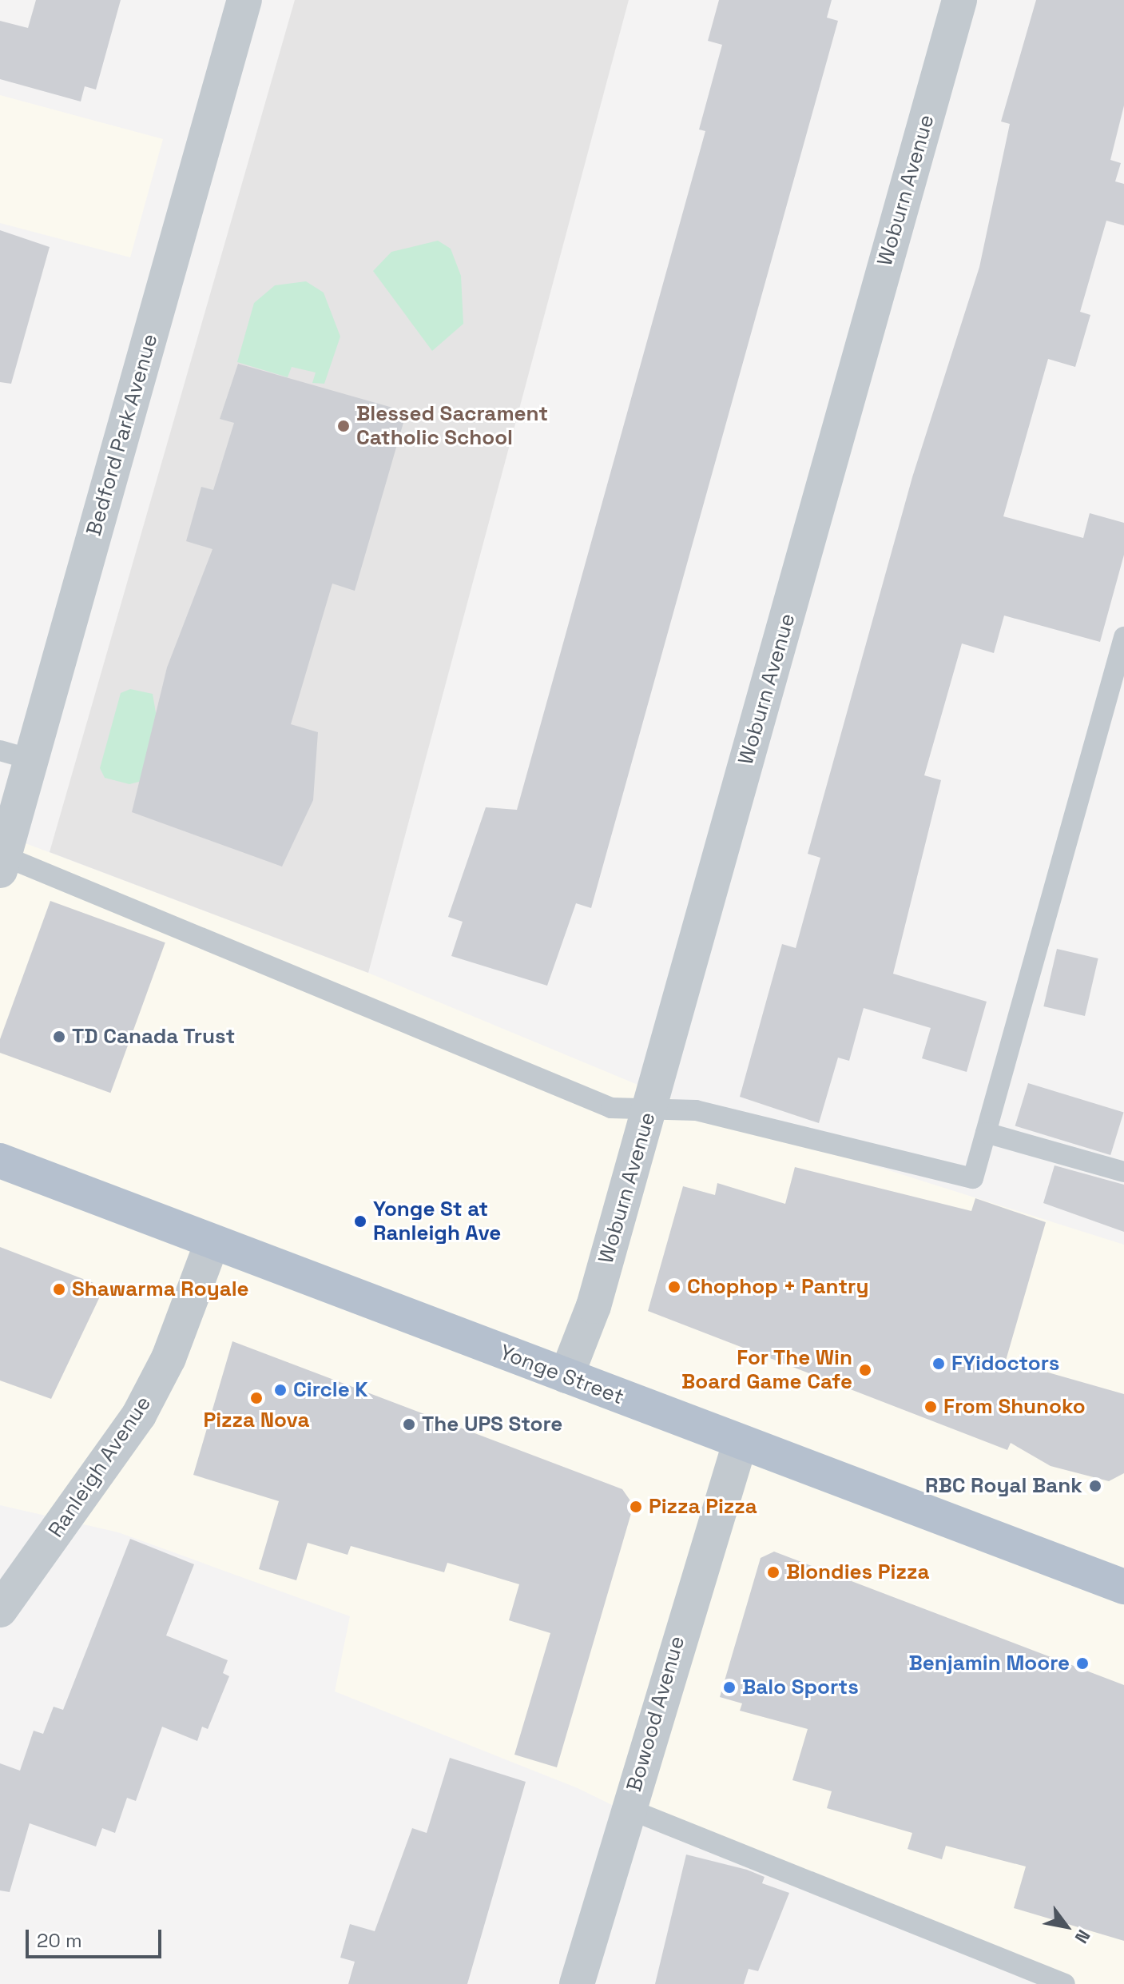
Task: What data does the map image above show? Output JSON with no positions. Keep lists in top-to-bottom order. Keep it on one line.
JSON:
{"streets":{"main road":["Yonge Street"],"street":["Woburn Avenue","Bedford Park Avenue","Ranleigh Avenue","Bowood Avenue"]},"crossings":[["Woburn Avenue","Yonge Street"],["Yonge Street","Ranleigh Avenue"],["Yonge Street","Bowood Avenue"]],"places":["Blessed Sacrament Catholic School","TD Canada Trust","Yonge St at Ranleigh Ave","Chophop + Pantry","Shawarma Royale","FYidoctors","For The Win Board Game Cafe","Circle K","Pizza Nova","From Shunoko","The UPS Store","RBC Royal Bank","Pizza Pizza","Blondies Pizza","Benjamin Moore","Balo Sports"],"scale_bar":"20 m","north":"bottom right"}
